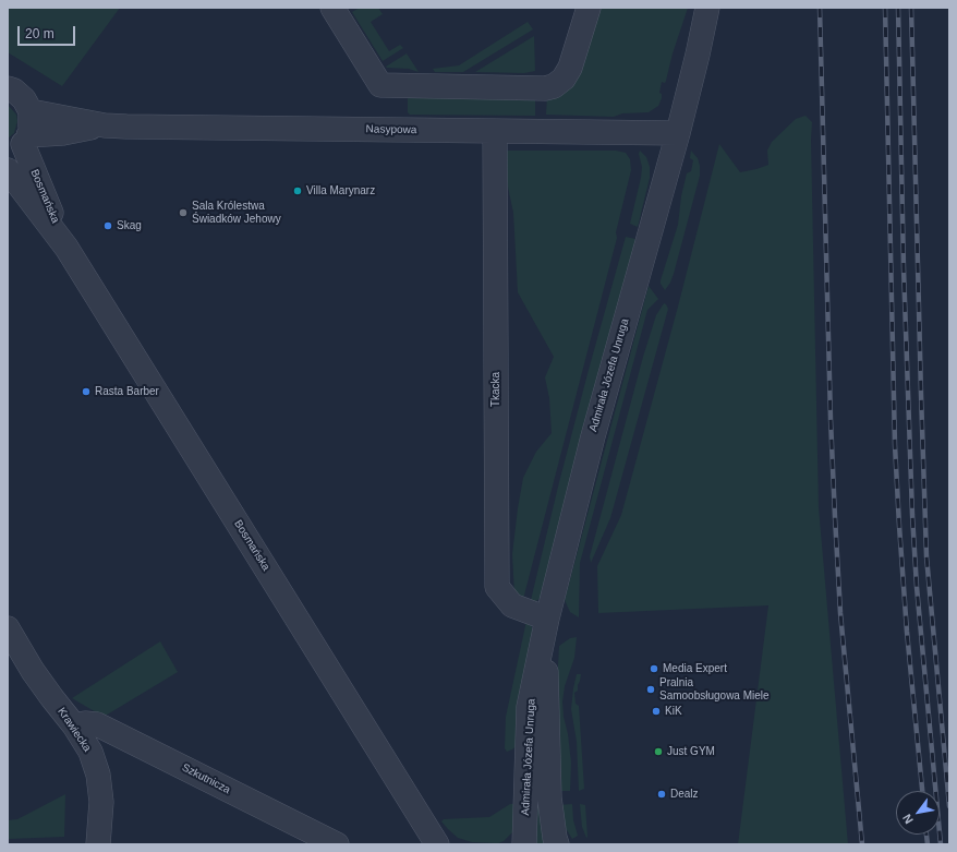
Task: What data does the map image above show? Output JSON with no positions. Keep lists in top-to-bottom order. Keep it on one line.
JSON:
{"streets":{"street":["Nasypowa","Bosmańska","Admirała Józefa Unruga","Tkacka","Krawiecka","Szkutnicza"]},"crossings":[["Nasypowa","Bosmańska"],["Nasypowa","Admirała Józefa Unruga"],["Nasypowa","Tkacka"],["Admirała Józefa Unruga","Tkacka"],["Krawiecka","Szkutnicza"]],"places":["Villa Marynarz","Sala Królestwa Świadków Jehowy","Skag","Rasta Barber","Media Expert","Pralnia Samoobsługowa Miele","KiK","Just GYM","Dealz"],"scale_bar":"20 m","north":"bottom left"}
